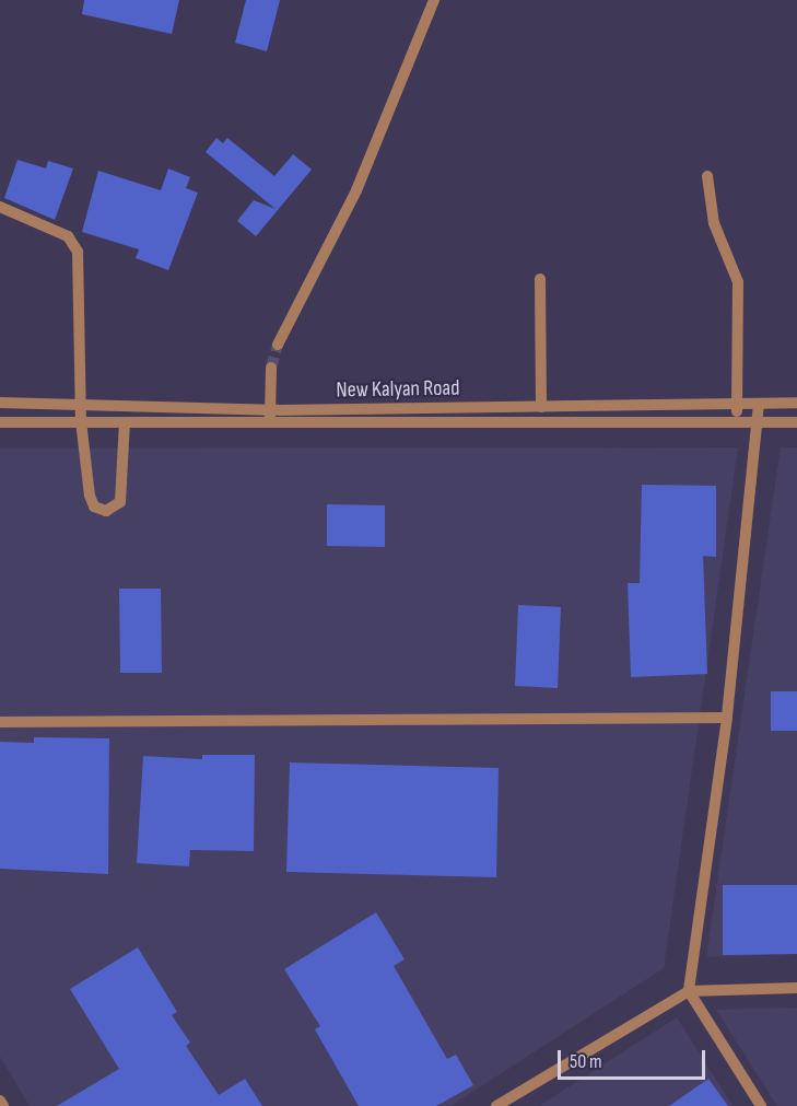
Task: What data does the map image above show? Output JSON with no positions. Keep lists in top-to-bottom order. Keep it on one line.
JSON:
{"streets":{"street":["New Kalyan Road"]},"scale_bar":"50 m"}
